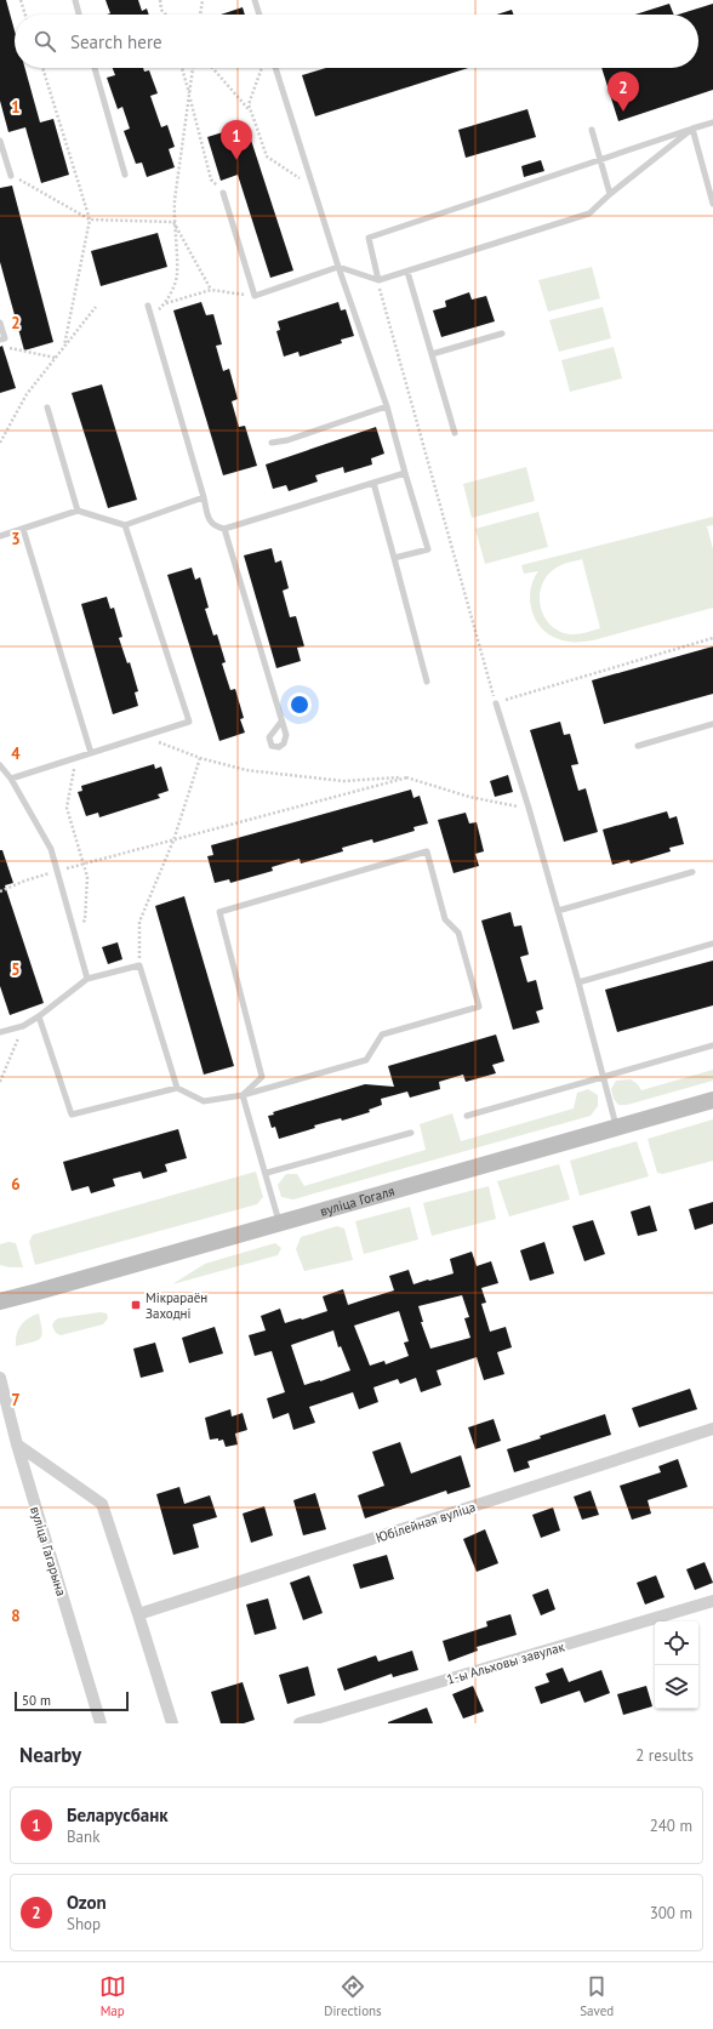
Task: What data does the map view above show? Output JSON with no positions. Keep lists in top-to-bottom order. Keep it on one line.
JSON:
{"streets":{"main road":["вуліца Гогаля"],"street":["Юбілейная вуліца","вуліца Гагарына","1-ы Альховы завулак"]},"places":{"transit":["Мікрараён Заходні"]},"scale_bar":"50 m","page":{"search":"Search here","pins":["2","1"],"scale":"50 m","heading":["Nearby","2 results"],"list":[{"mark":"1","name":"Беларусбанк","note":"Bank","value":"240 m"},{"mark":"2","name":"Ozon","note":"Shop","value":"300 m"}],"nav":["Map","Directions","Saved"]},"grid":{"rows":["1","2","3","4","5","6","7","8"]}}
